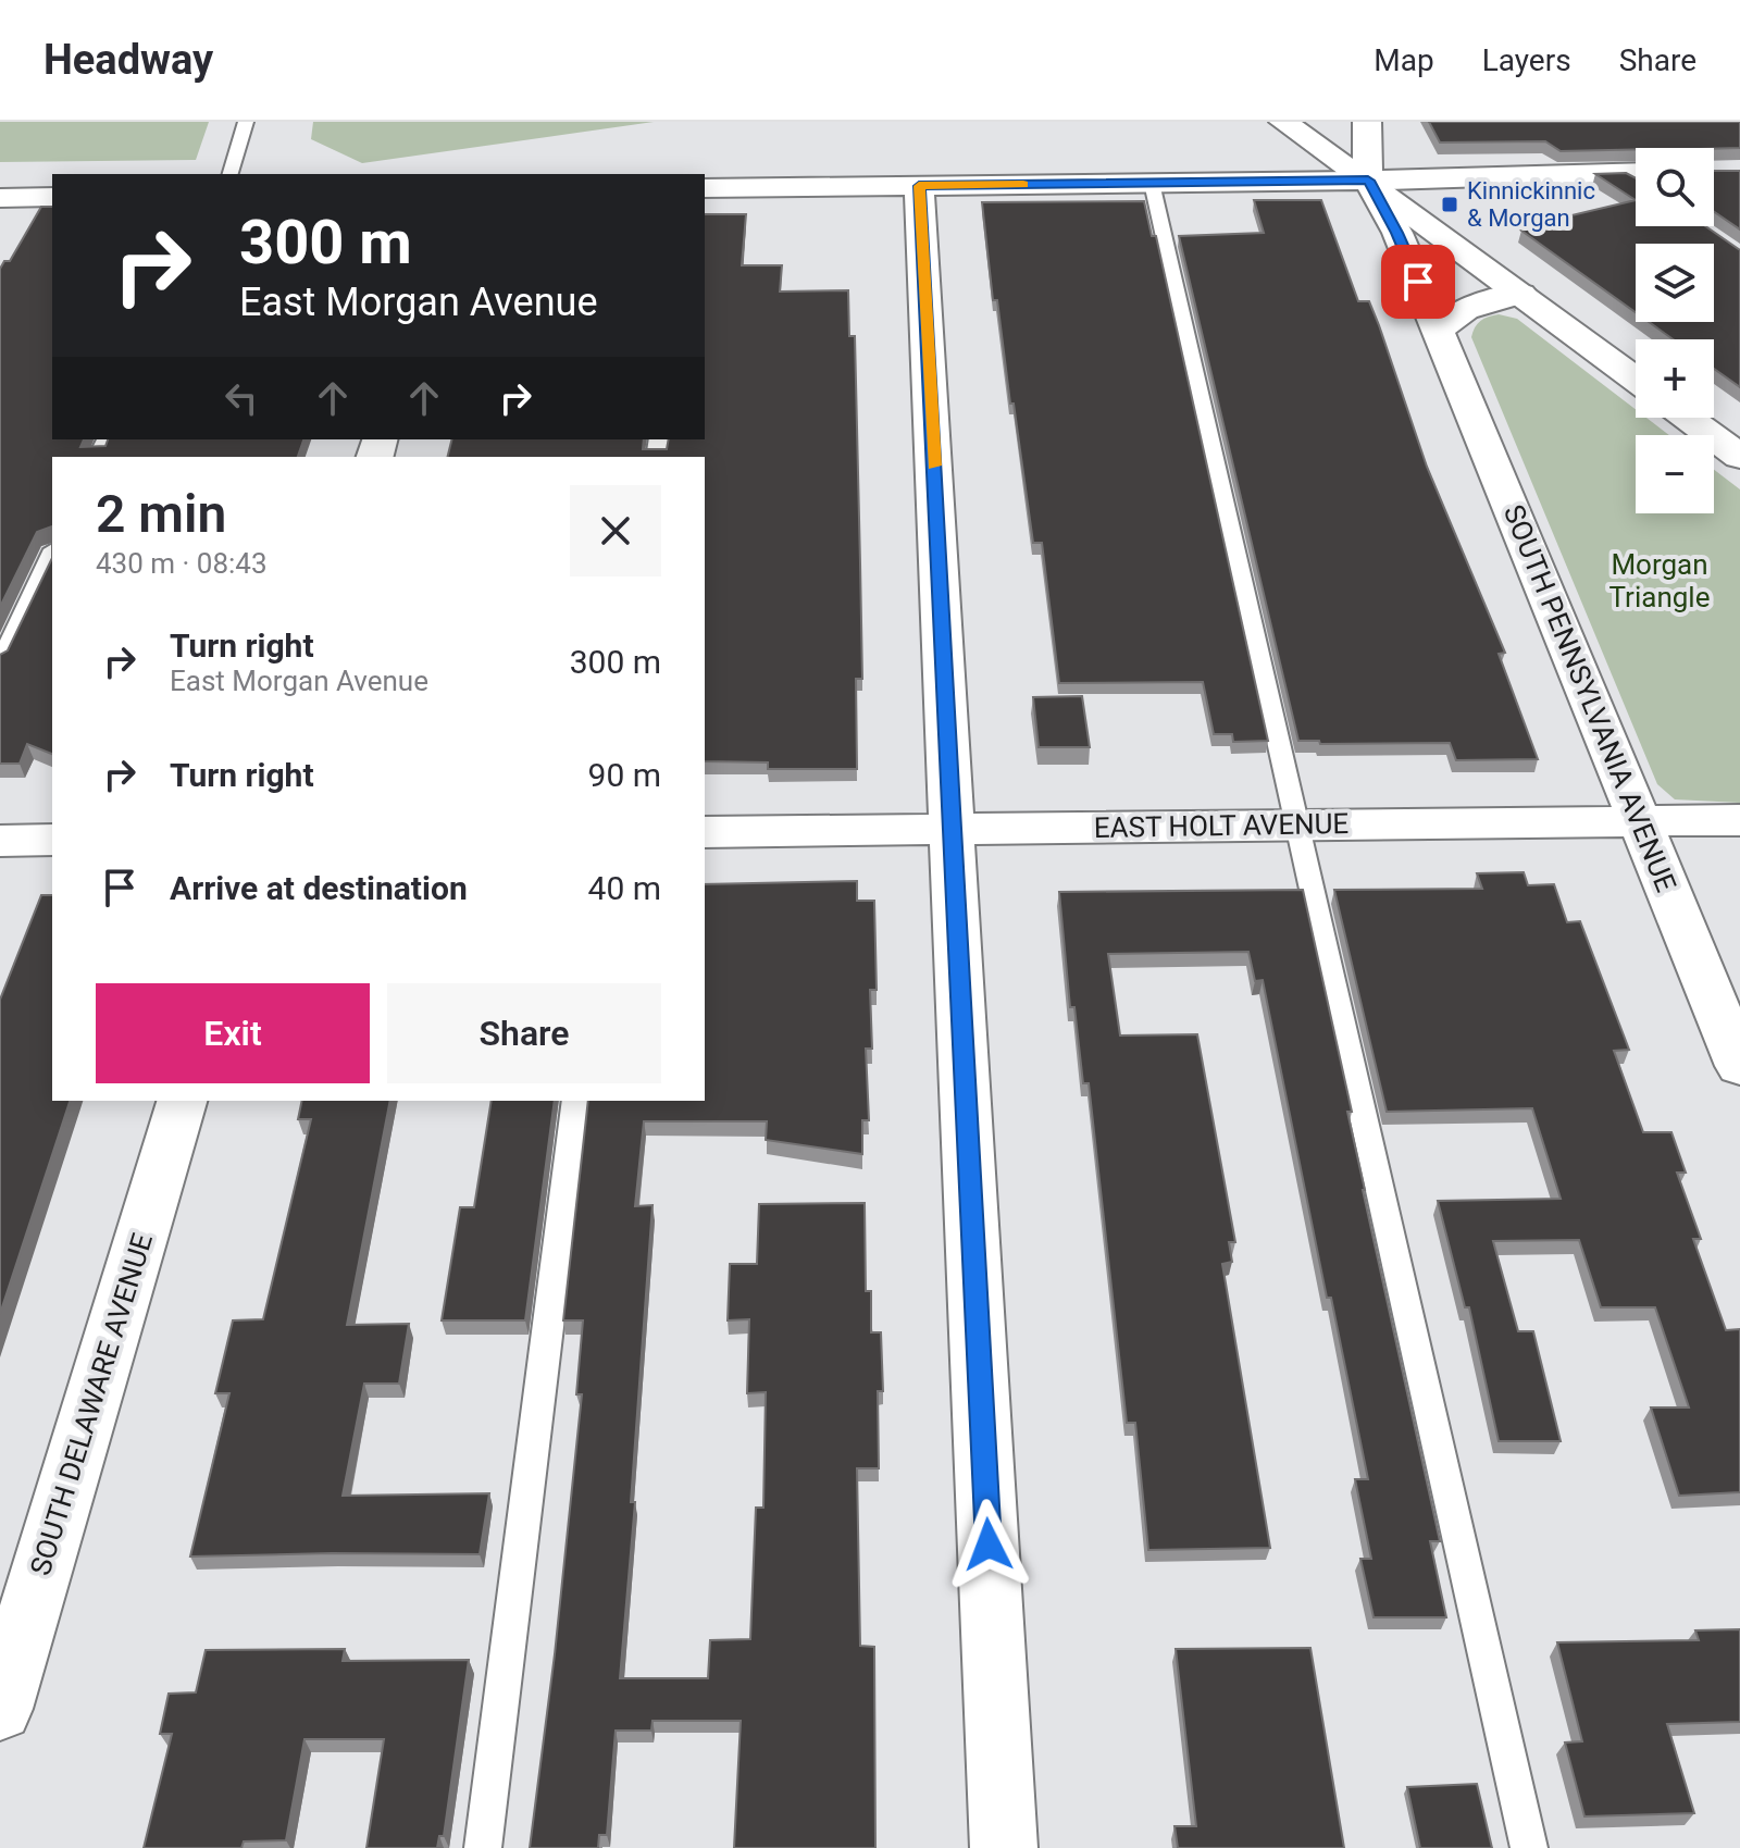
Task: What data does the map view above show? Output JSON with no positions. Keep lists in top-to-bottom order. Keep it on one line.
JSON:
{"streets":{"street":["SOUTH PENNSYLVANIA AVENUE","EAST HOLT AVENUE","SOUTH DELAWARE AVENUE"]},"crossings":[["SOUTH PENNSYLVANIA AVENUE","EAST HOLT AVENUE"]],"parks":["Morgan Triangle"],"places":{"transit":["Kinnickinnic & Morgan"]},"page":{"header":"Headway","nav":["Map","Layers","Share"],"map_buttons":["+","−"],"turn":["300 m","East Morgan Avenue"],"heading":["2 min","430 m · 08:43"],"list":[{"name":"Turn right","note":"East Morgan Avenue","value":"300 m"},{"name":"Turn right","value":"90 m"},{"name":"Arrive at destination","value":"40 m"}],"buttons":["Exit","Share"]}}
